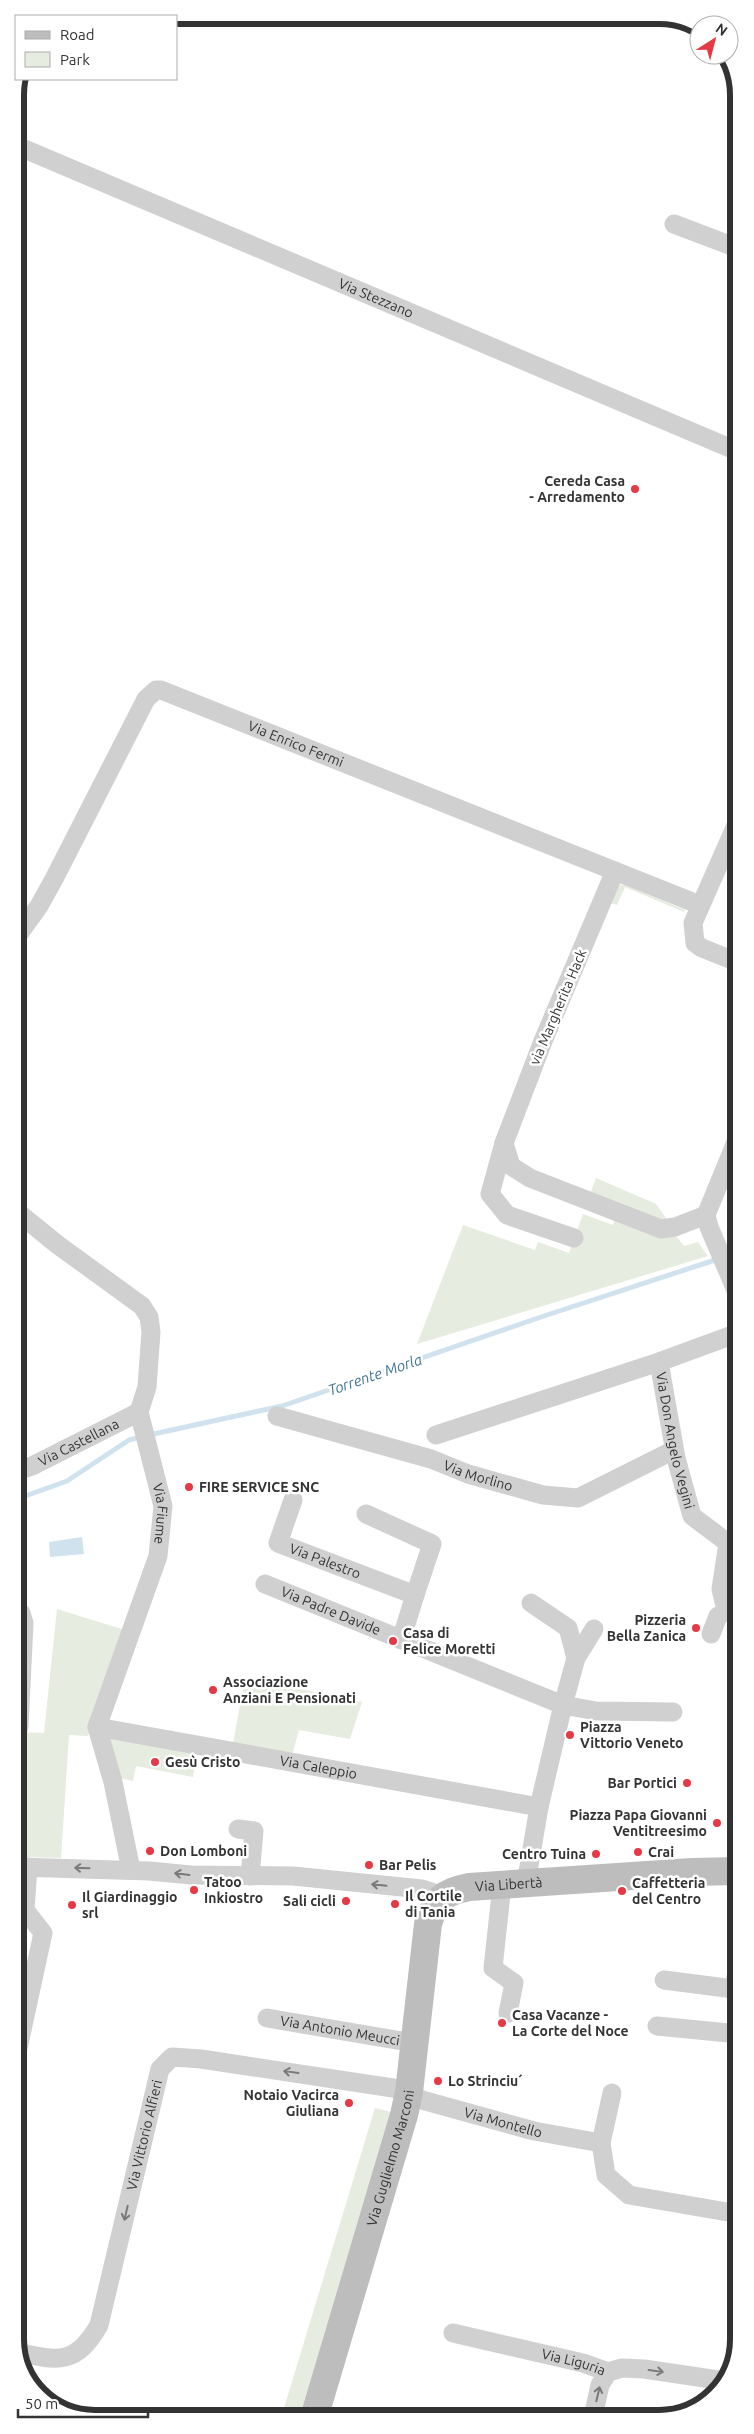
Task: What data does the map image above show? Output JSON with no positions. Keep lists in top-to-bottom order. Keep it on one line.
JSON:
{"streets":{"main road":["Via Libertà","Via Guglielmo Marconi"],"street":["Via Stezzano","Via Enrico Fermi","via Margherita Hack","Via Don Angelo Vegini","Via Castellana","Via Morlino","Via Fiume","Via Palestro","Via Padre Davide","Via Caleppio","Via Antonio Meucci","Via Montello","Via Vittorio Alfieri","Via Liguria"]},"crossings":[["Via Enrico Fermi","via Margherita Hack"],["Via Don Angelo Vegini","Via Morlino"],["Via Castellana","Via Fiume"],["Via Fiume","Via Caleppio"],["Via Libertà","Via Guglielmo Marconi"],["Via Antonio Meucci","Via Guglielmo Marconi"],["Via Montello","Via Vittorio Alfieri"],["Via Montello","Via Guglielmo Marconi"],["Via Vittorio Alfieri","Via Guglielmo Marconi"]],"one_way":["Via Liguria"],"water":["Torrente Morla"],"places":["Cereda Casa - Arredamento","FIRE SERVICE SNC","Pizzeria Bella Zanica","Casa di Felice Moretti","Associazione Anziani E Pensionati","Piazza Vittorio Veneto","Gesù Cristo","Bar Portici","Piazza Papa Giovanni Ventitreesimo","Don Lomboni","Crai","Centro Tuina","Bar Pelis","Tatoo Inkiostro","Caffetteria del Centro","Sali cicli","Il Cortile di Tania","Il Giardinaggio srl","Casa Vacanze - La Corte del Noce","Lo Strinciu´","Notaio Vacirca Giuliana"],"legend":["Road","Park"],"scale_bar":"50 m","north":"top right"}
